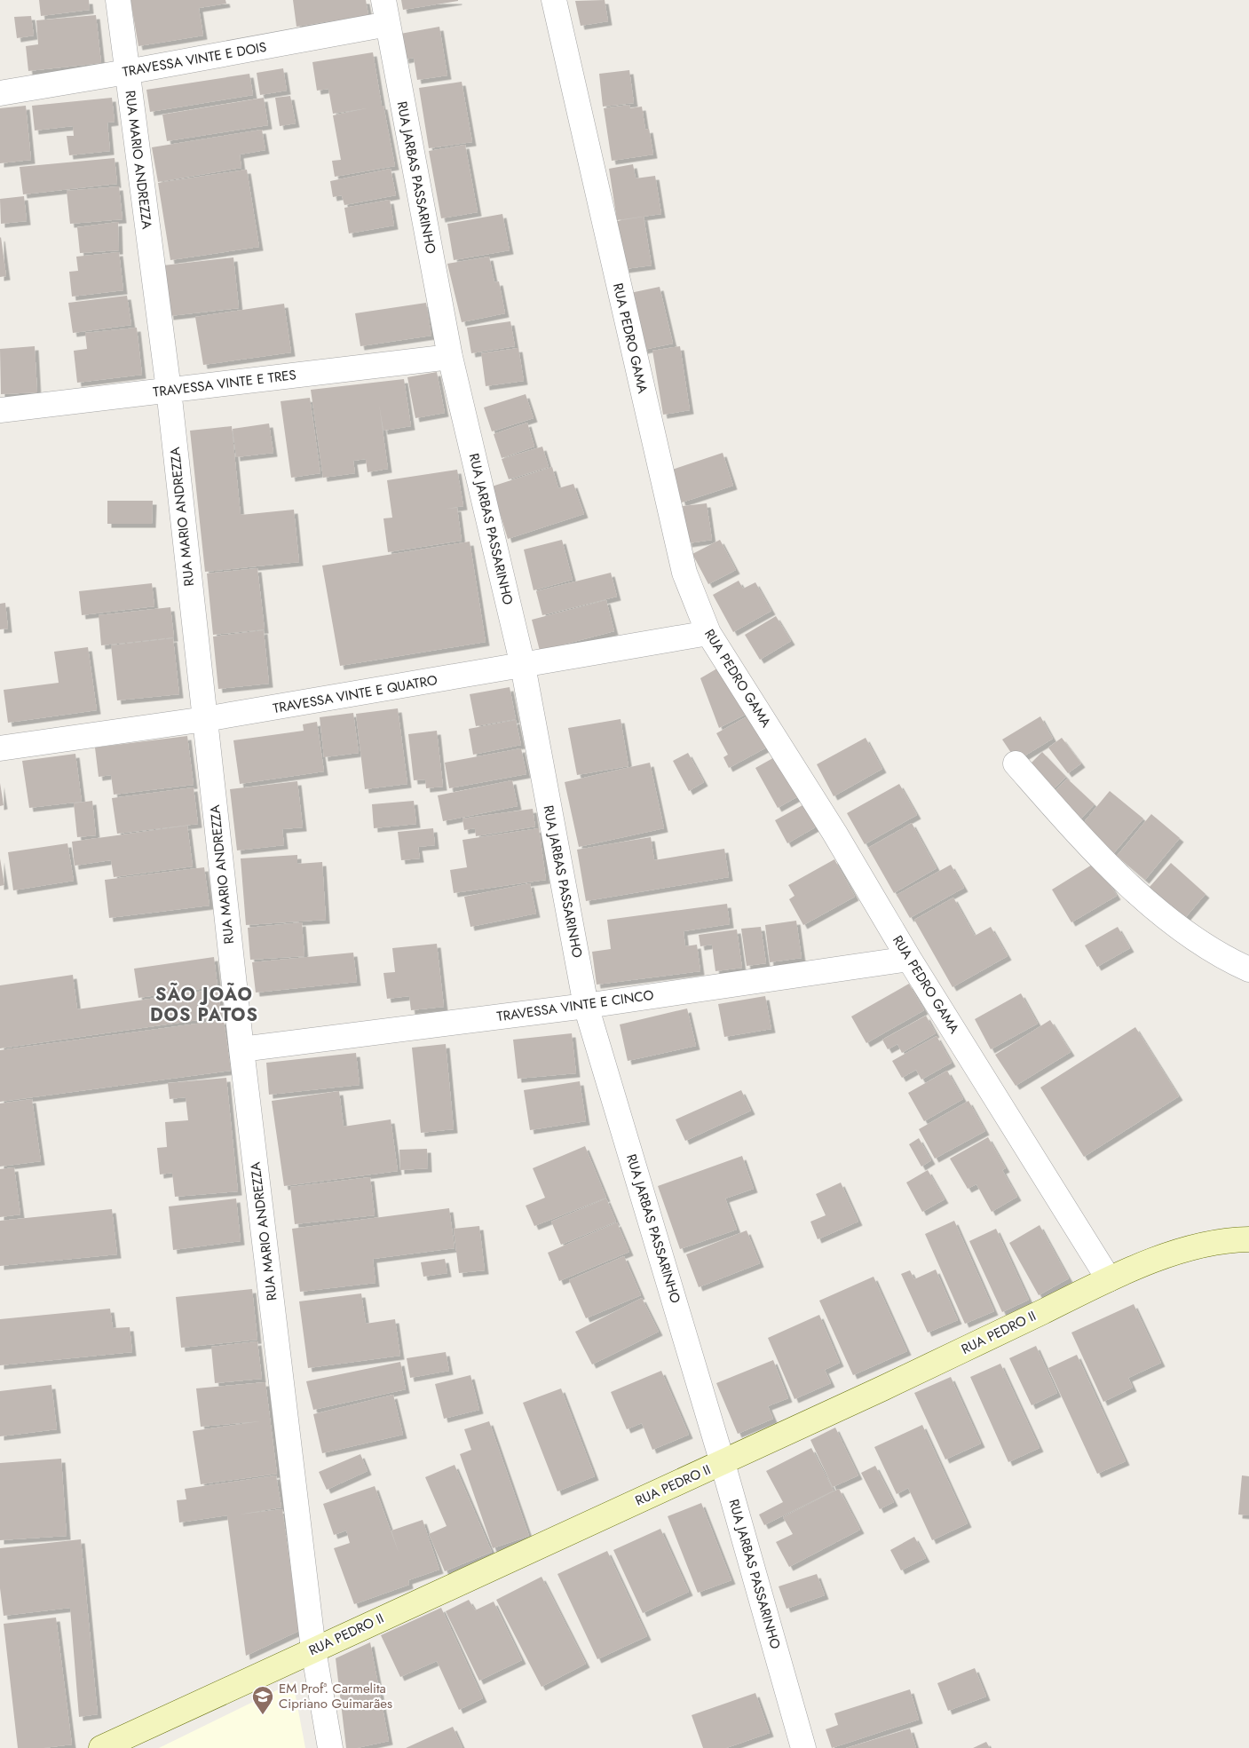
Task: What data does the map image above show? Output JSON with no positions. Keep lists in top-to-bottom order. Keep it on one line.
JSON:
{"streets":{"street":["TRAVESSA VINTE E DOIS","RUA MARIO ANDREZZA","RUA JARBAS PASSARINHO","RUA PEDRO GAMA","TRAVESSA VINTE E TRES","TRAVESSA VINTE E QUATRO","TRAVESSA VINTE E CINCO","RUA PEDRO II"]},"crossings":[["TRAVESSA VINTE E DOIS","RUA MARIO ANDREZZA"],["TRAVESSA VINTE E DOIS","RUA JARBAS PASSARINHO"],["RUA MARIO ANDREZZA","TRAVESSA VINTE E TRES"],["RUA MARIO ANDREZZA","TRAVESSA VINTE E QUATRO"],["RUA MARIO ANDREZZA","TRAVESSA VINTE E CINCO"],["RUA MARIO ANDREZZA","RUA PEDRO II"],["RUA JARBAS PASSARINHO","TRAVESSA VINTE E TRES"],["RUA JARBAS PASSARINHO","TRAVESSA VINTE E QUATRO"],["RUA JARBAS PASSARINHO","TRAVESSA VINTE E CINCO"],["RUA JARBAS PASSARINHO","RUA PEDRO II"],["RUA PEDRO GAMA","TRAVESSA VINTE E QUATRO"],["RUA PEDRO GAMA","TRAVESSA VINTE E CINCO"],["RUA PEDRO GAMA","RUA PEDRO II"]],"districts":["SÃO JOÃO DOS PATOS"],"places":{"school or university":["EM Profª. Carmelita Cipriano Guimarães"]}}
